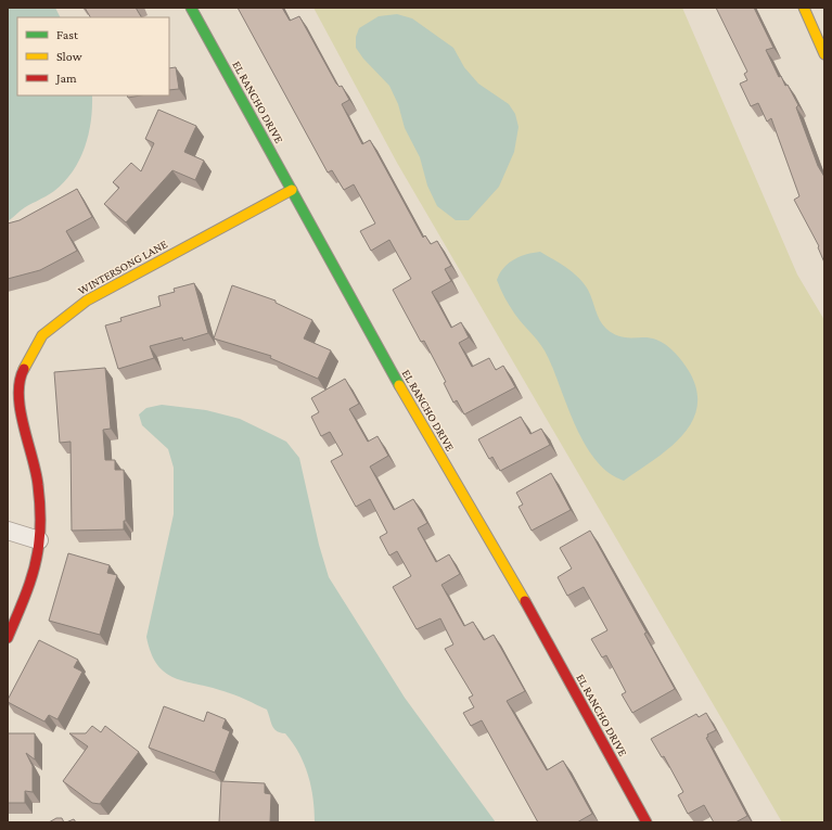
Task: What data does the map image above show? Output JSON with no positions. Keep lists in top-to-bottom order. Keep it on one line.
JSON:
{"streets":{"street":["EL RANCHO DRIVE","WINTERSONG LANE"]},"crossings":[["EL RANCHO DRIVE","WINTERSONG LANE"]],"legend":["Fast","Slow","Jam"]}
